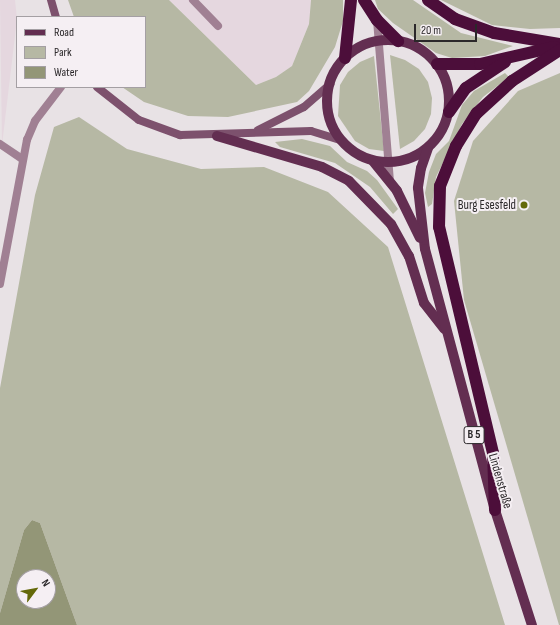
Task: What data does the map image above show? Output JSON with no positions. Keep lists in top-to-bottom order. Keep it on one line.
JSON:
{"streets":{"main road":["B 5","Lindenstraße"]},"places":["Burg Esesfeld"],"legend":["Road","Park","Water"],"scale_bar":"20 m","north":"top right"}
